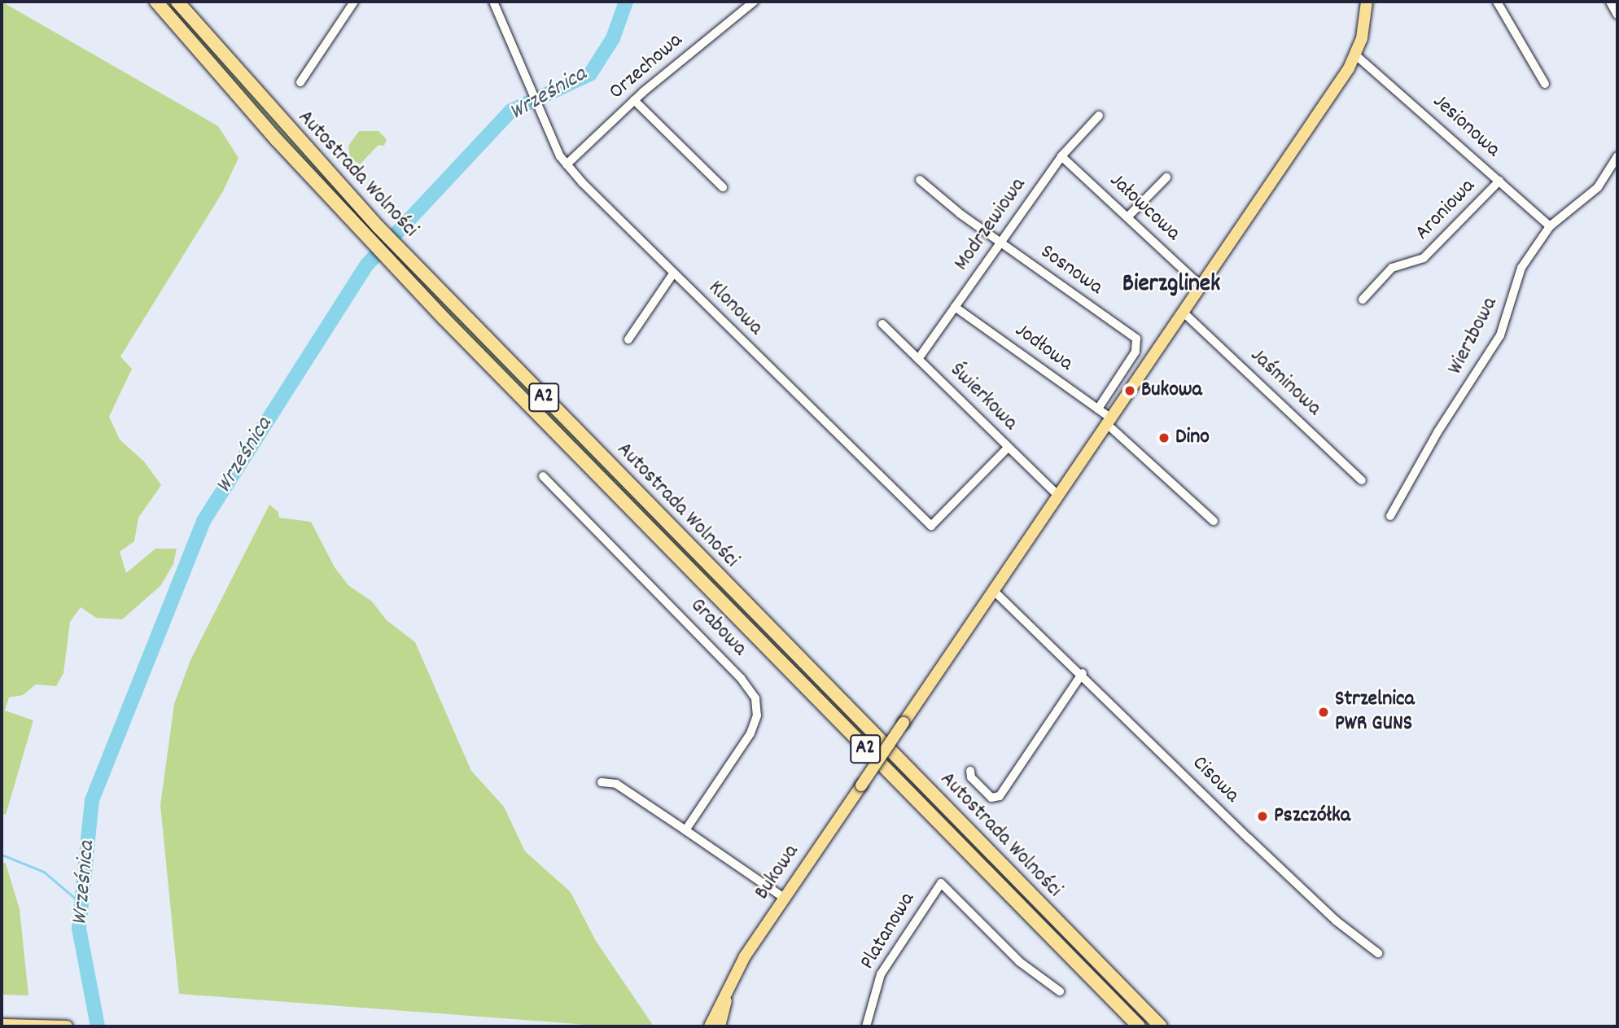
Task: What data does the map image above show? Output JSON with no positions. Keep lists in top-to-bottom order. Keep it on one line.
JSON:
{"streets":{"highway":["Autostrada Wolności","A2"],"main road":["Bukowa"],"street":["Orzechowa","Jesionowa","Jałowcowa","Aroniowa","Modrzewiowa","Sosnowa","Klonowa","Wierzbowa","Jodłowa","Jaśminowa","Świerkowa","Grabowa","Cisowa","Platanowa"]},"crossings":[["Orzechowa","Klonowa"],["Jesionowa","Aroniowa"],["Jesionowa","Wierzbowa"],["Jałowcowa","Modrzewiowa"],["Modrzewiowa","Sosnowa"],["Modrzewiowa","Jodłowa"],["Modrzewiowa","Świerkowa"],["Sosnowa","Jodłowa"],["Klonowa","Świerkowa"],["Cisowa","Bukowa"]],"districts":["Bierzglinek"],"water":["Wrześnica"],"places":["Bukowa","Dino","Strzelnica PWR GUNS","Pszczółka"]}
